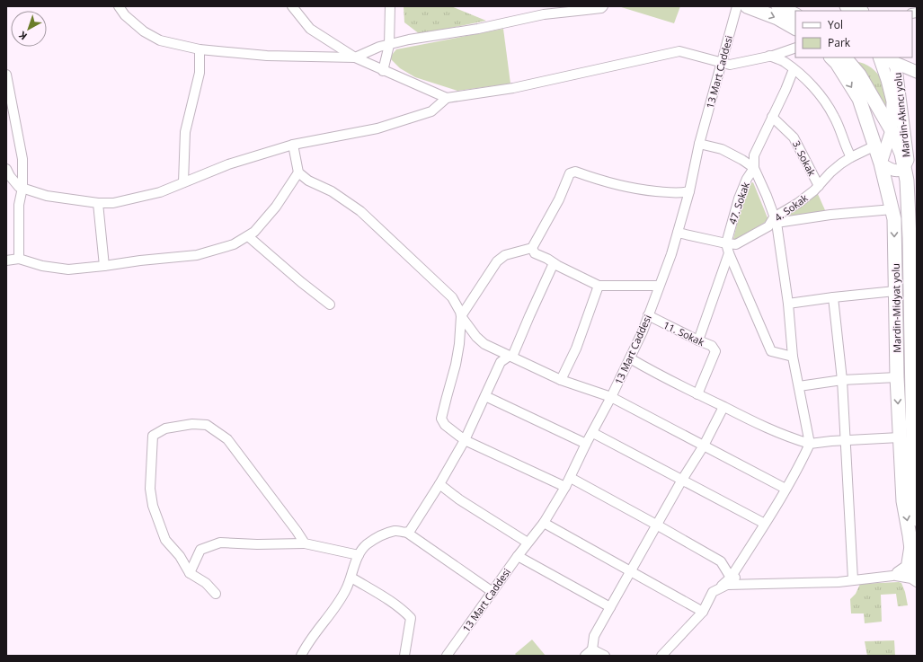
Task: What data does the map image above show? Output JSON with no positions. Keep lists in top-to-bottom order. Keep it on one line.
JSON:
{"streets":{"highway":["Mardin-Midyat yolu"],"main road":["Mardin-Akıncı yolu"],"street":["13 Mart Caddesi","3. Sokak","47. Sokak","4. Sokak","11. Sokak"]},"crossings":[["13 Mart Caddesi","4. Sokak"],["13 Mart Caddesi","11. Sokak"],["Mardin-Akıncı yolu","Mardin-Midyat yolu"],["3. Sokak","47. Sokak"],["3. Sokak","4. Sokak"],["47. Sokak","4. Sokak"],["4. Sokak","Mardin-Midyat yolu"]],"legend":["Yol","Park"],"north":"bottom left"}
